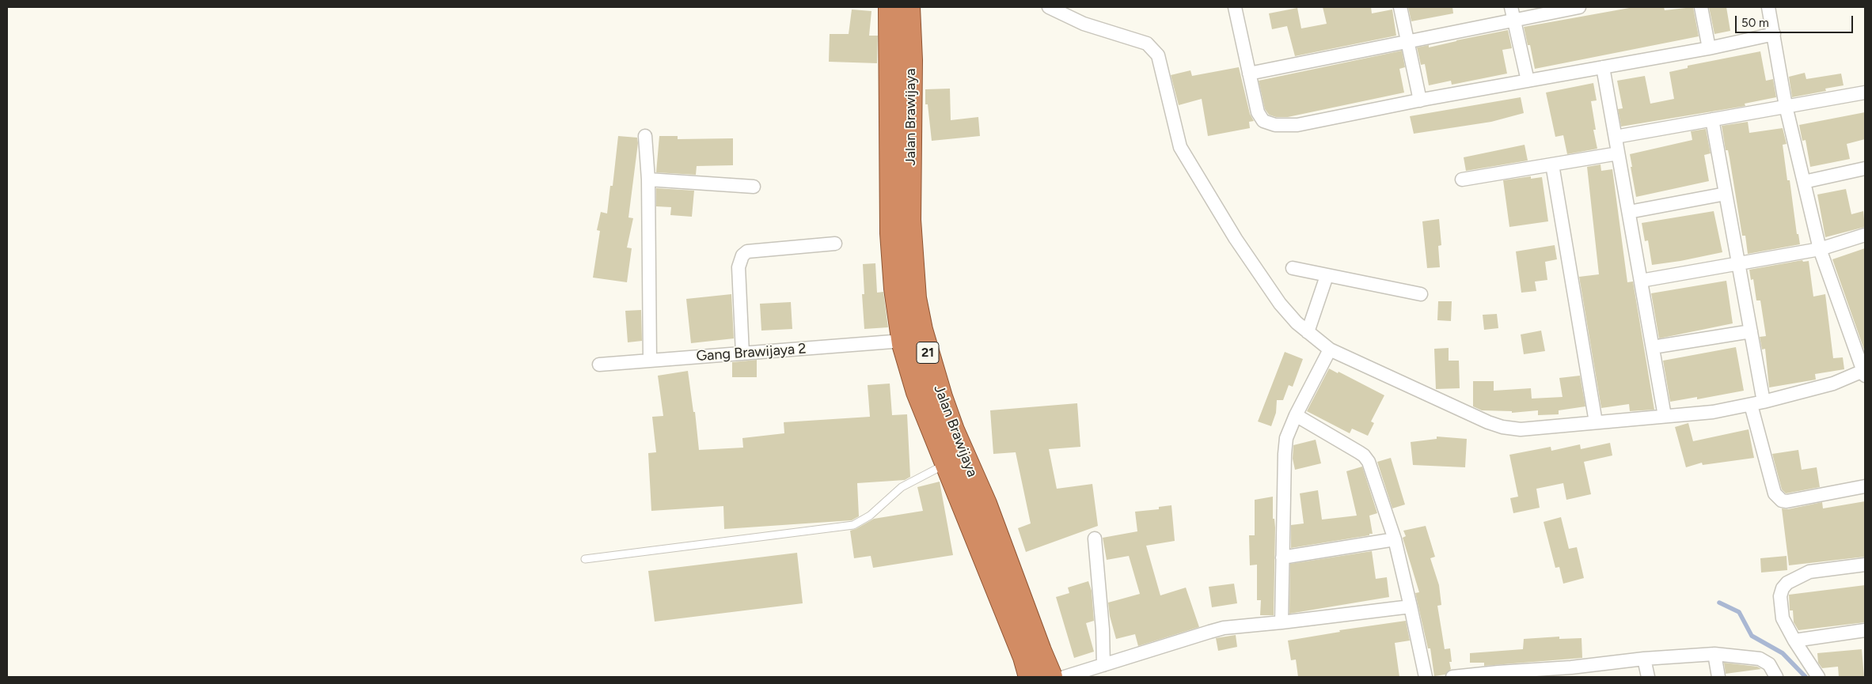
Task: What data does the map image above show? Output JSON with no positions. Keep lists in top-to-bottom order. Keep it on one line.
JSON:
{"streets":{"highway":["Jalan Brawijaya","21"],"street":["Gang Brawijaya 2"]},"crossings":[["Jalan Brawijaya","Gang Brawijaya 2"]],"scale_bar":"50 m"}
